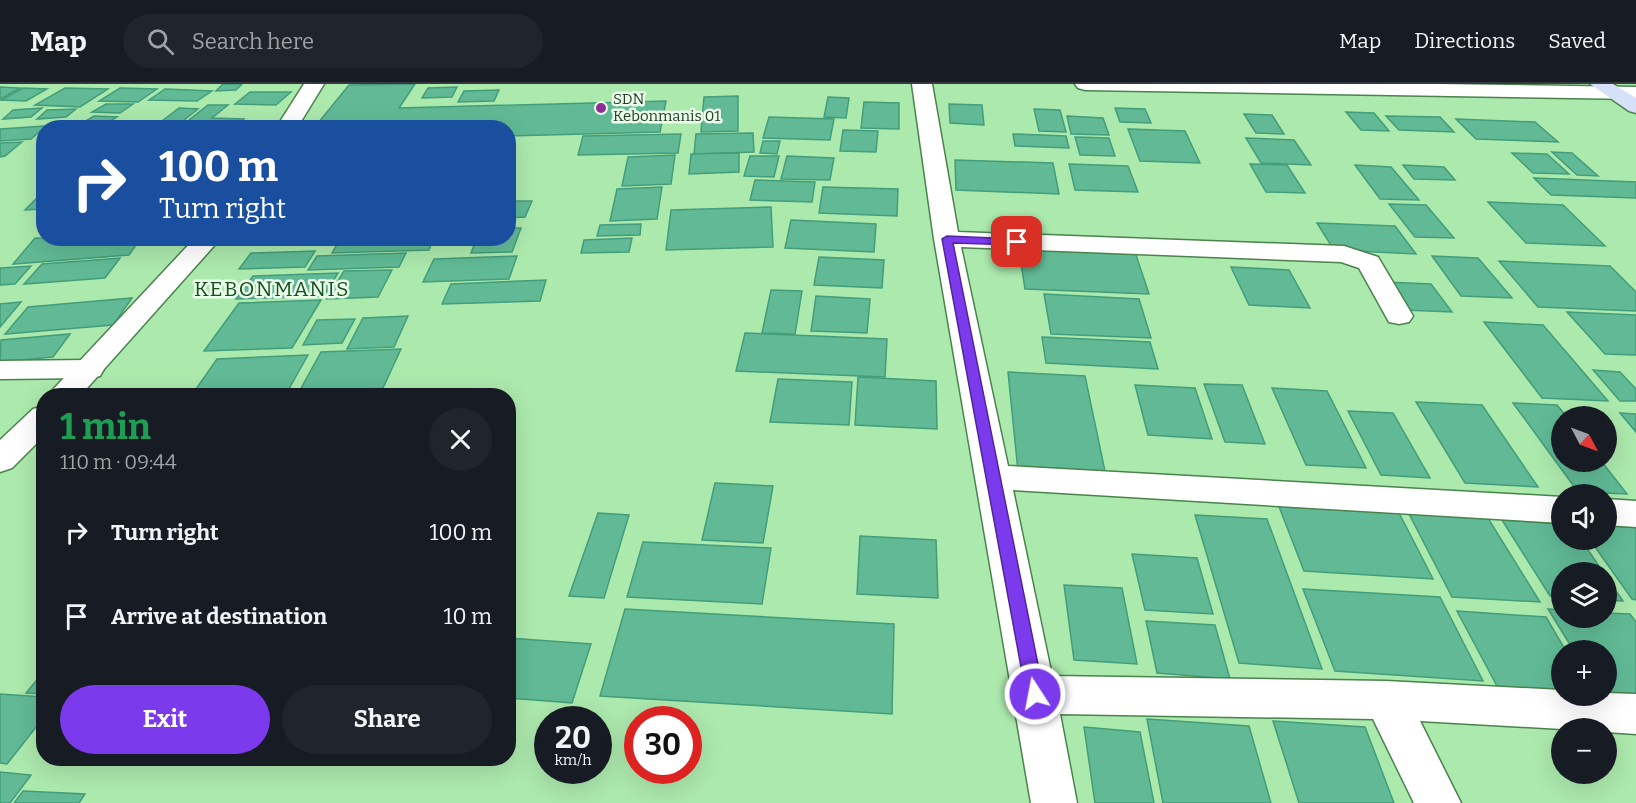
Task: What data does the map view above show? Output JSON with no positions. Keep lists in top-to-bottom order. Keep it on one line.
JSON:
{"districts":["KEBONMANIS"],"places":["SDN Kebonmanis 01"],"north":"bottom right","page":{"header":"Map","search":"Search here","nav":["Map","Directions","Saved"],"turn":["100 m","Turn right"],"heading":["1 min","110 m · 09:44"],"map_buttons":["+","−"],"list":[{"name":"Turn right","value":"100 m"},{"name":"Arrive at destination","value":"10 m"}],"buttons":["Exit","Share"],"speed":"20 km/h","limit":"30"}}
